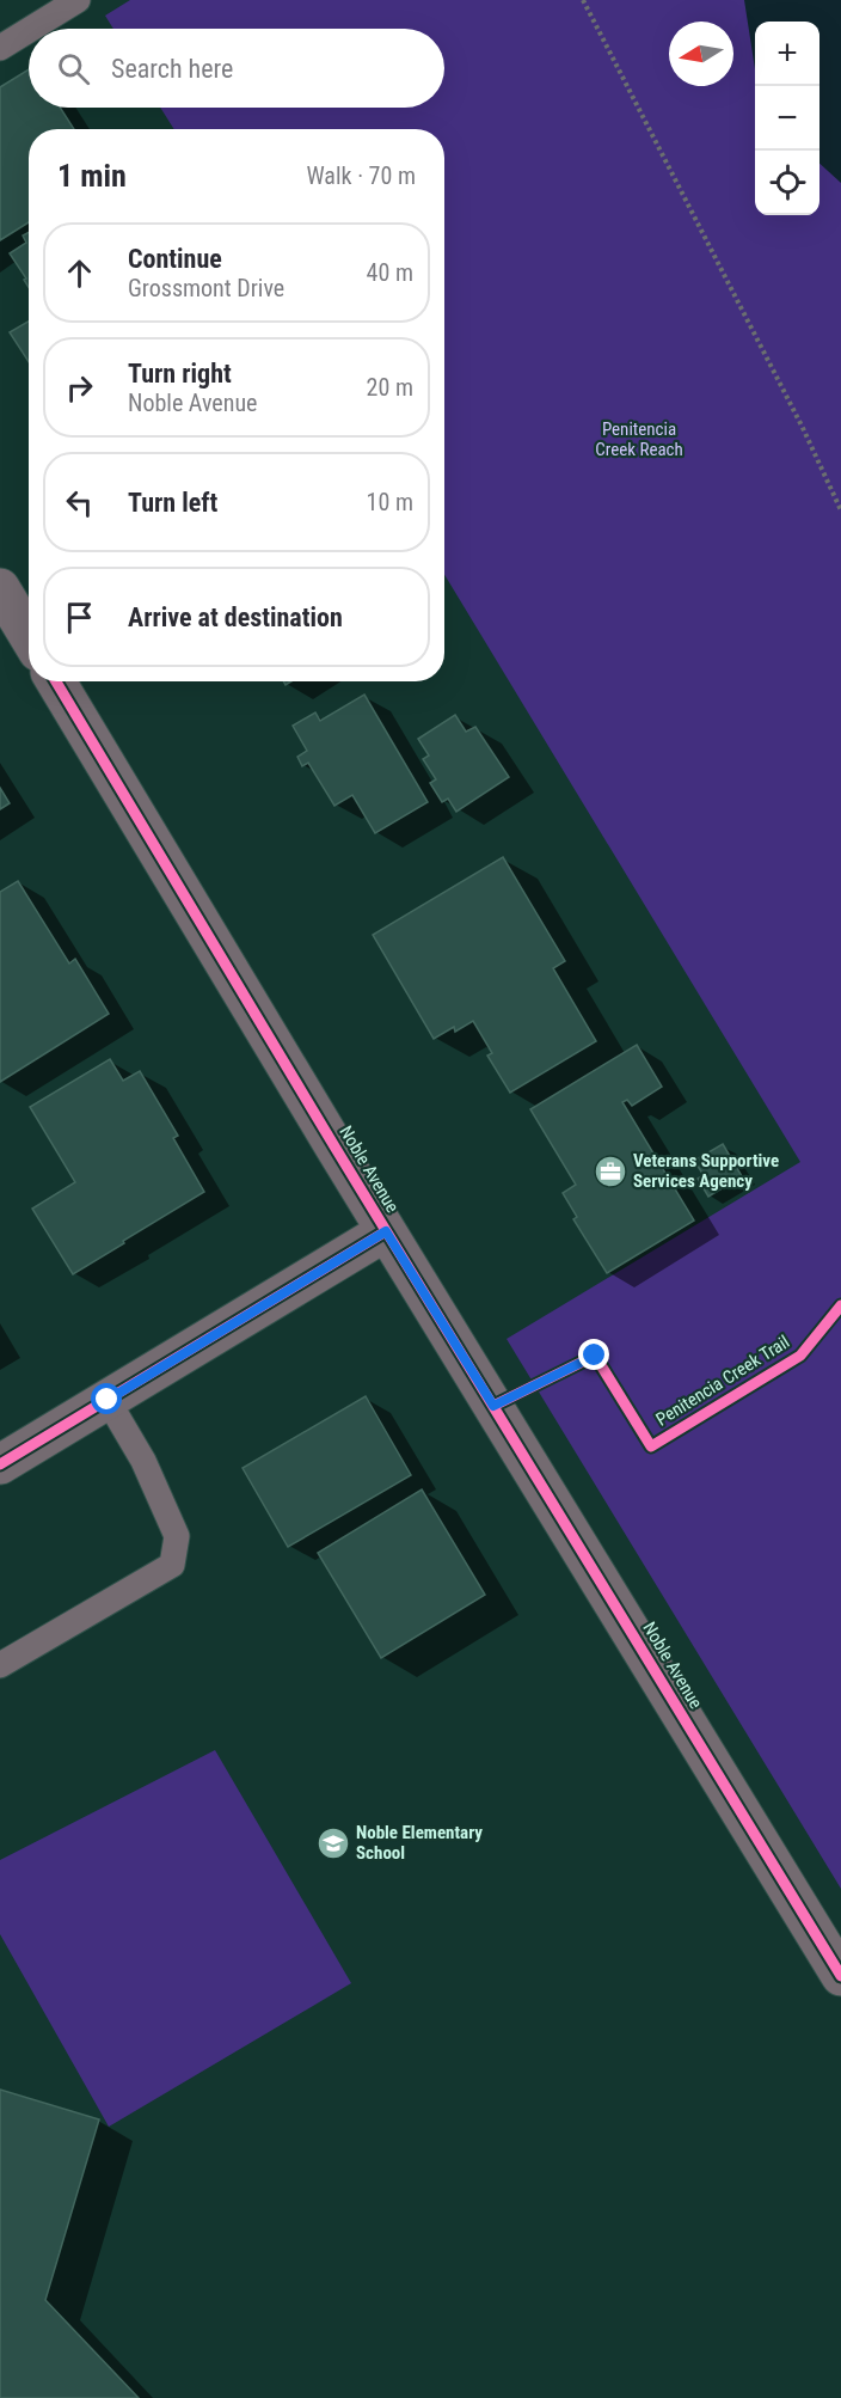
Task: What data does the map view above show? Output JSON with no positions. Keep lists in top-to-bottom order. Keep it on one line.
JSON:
{"streets":{"street":["Noble Avenue"],"cycle path":["Penitencia Creek Trail"]},"parks":["Penitencia Creek Reach"],"places":{"office":["Veterans Supportive Services Agency"],"school or university":["Noble Elementary School"]},"north":"left","page":{"map_buttons":["+","−"],"search":"Search here","heading":["1 min","Walk · 70 m"],"list":[["Continue","Grossmont Drive","40 m"],["Turn right","Noble Avenue","20 m"],["Turn left","10 m"],"Arrive at destination"]}}
